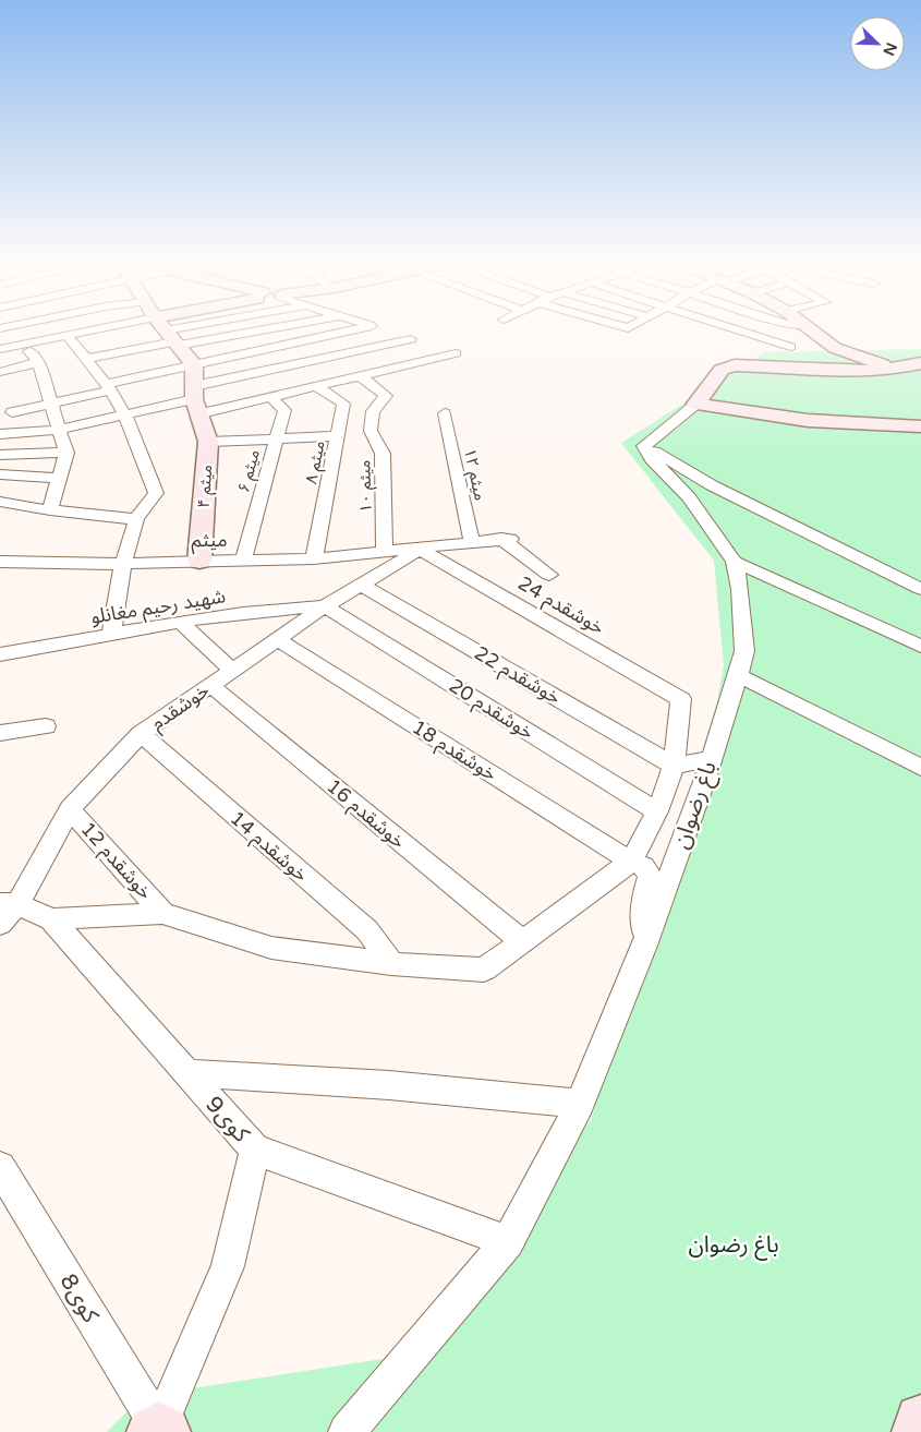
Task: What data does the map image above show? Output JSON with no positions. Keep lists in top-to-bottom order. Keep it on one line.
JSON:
{"streets":{"street":["۸ میثم","۶ میثم","۱۲ میثم","۴ میثم","۱۰ میثم","میثم","خوشقدم 24","شهید رحیم مغانلو","خوشقدم 22","خوشقدم","خوشقدم 20","خوشقدم 18","باغ رضوان","خوشقدم 16","خوشقدم 14","خوشقدم 12","کوی9","کوی8"]},"crossings":[["۸ میثم","میثم"],["۶ میثم","میثم"],["۴ میثم","میثم"],["۱۰ میثم","میثم"],["میثم","خوشقدم 24"],["میثم","خوشقدم"],["خوشقدم 24","خوشقدم 22"],["خوشقدم 24","خوشقدم"],["شهید رحیم مغانلو","خوشقدم"],["شهید رحیم مغانلو","خوشقدم 20"],["خوشقدم 22","خوشقدم"],["خوشقدم","خوشقدم 20"],["خوشقدم","خوشقدم 18"],["خوشقدم","خوشقدم 16"],["خوشقدم","خوشقدم 14"],["خوشقدم","خوشقدم 12"],["خوشقدم","کوی9"],["خوشقدم 18","باغ رضوان"],["کوی9","کوی8"]],"parks":["باغ رضوان"],"north":"bottom right"}
